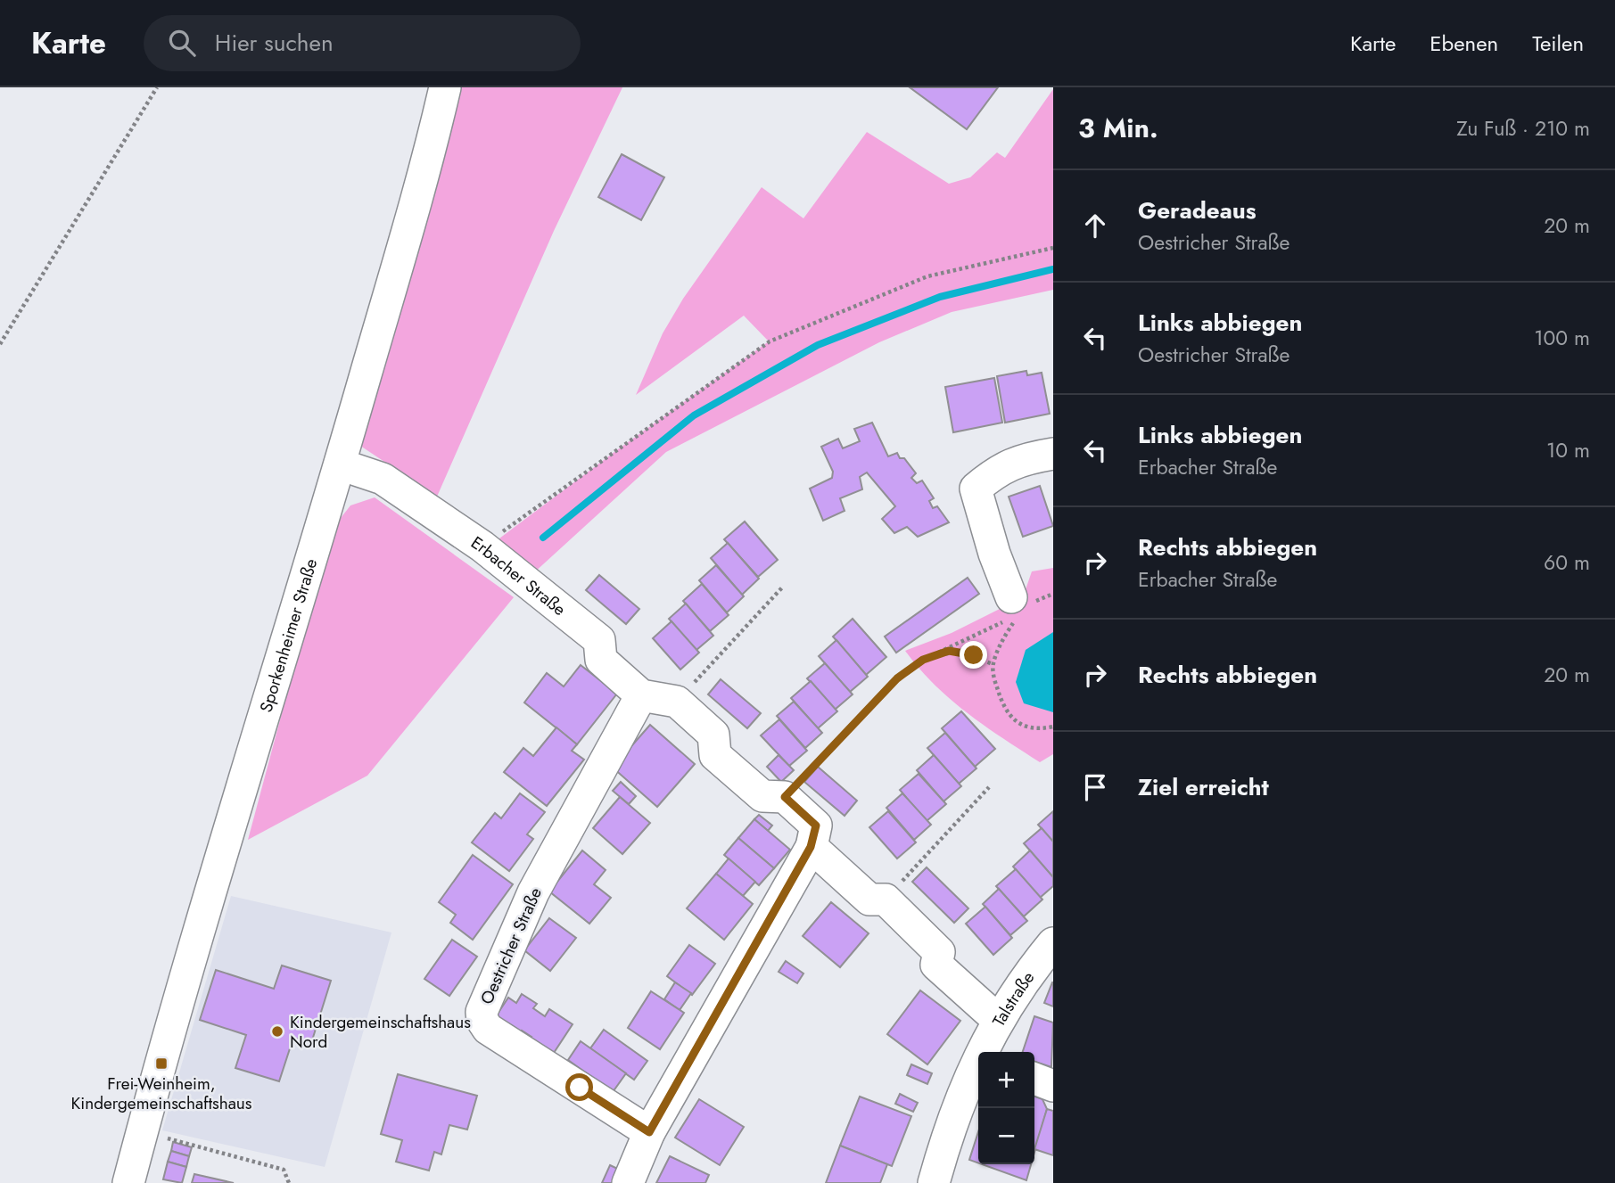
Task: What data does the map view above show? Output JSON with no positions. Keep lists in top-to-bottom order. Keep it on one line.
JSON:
{"streets":{"street":["Erbacher Straße","Sporkenheimer Straße","Oestricher Straße","Talstraße"]},"crossings":[["Erbacher Straße","Sporkenheimer Straße"],["Erbacher Straße","Oestricher Straße"]],"places":{"other":["Kindergemeinschaftshaus Nord"],"transit":["Frei-Weinheim, Kindergemeinschaftshaus"]},"page":{"header":"Karte","search":"Hier suchen","nav":["Karte","Ebenen","Teilen"],"heading":["3 Min.","Zu Fuß · 210 m"],"list":[["Geradeaus","Oestricher Straße","20 m"],["Links abbiegen","Oestricher Straße","100 m"],["Links abbiegen","Erbacher Straße","10 m"],["Rechts abbiegen","Erbacher Straße","60 m"],["Rechts abbiegen","20 m"],"Ziel erreicht"],"map_buttons":["+","−"]}}
